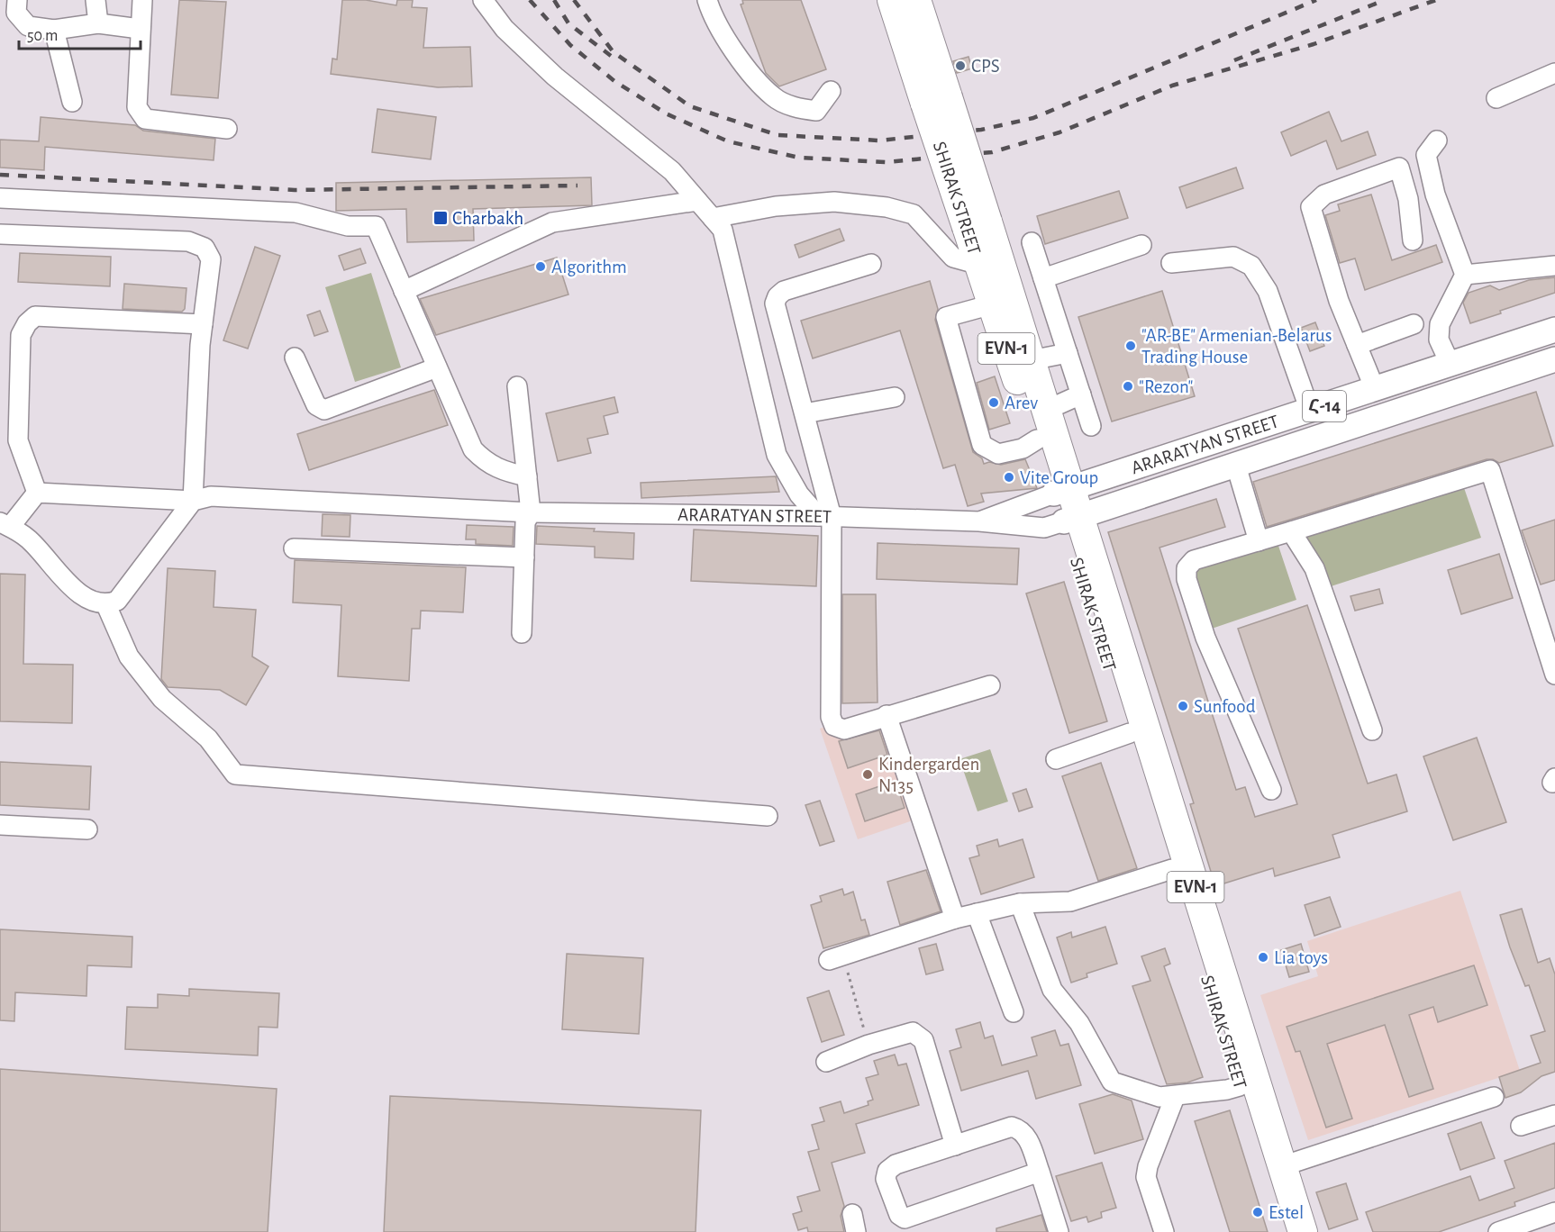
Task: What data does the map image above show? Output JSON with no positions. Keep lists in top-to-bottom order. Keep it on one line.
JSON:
{"streets":{"highway":["SHIRAK STREET","EVN-1"],"main road":["Հ-14","ARARATYAN STREET"]},"crossings":[["SHIRAK STREET","ARARATYAN STREET"]],"places":{"other":["CPS","Algorithm","\"AR-BE\" Armenian-Belarus Trading House","\"Rezon\"","Arev","Vite Group","Sunfood","Kindergarden N135","Lia toys","Estel"],"transit":["Charbakh"]},"scale_bar":"50 m"}
